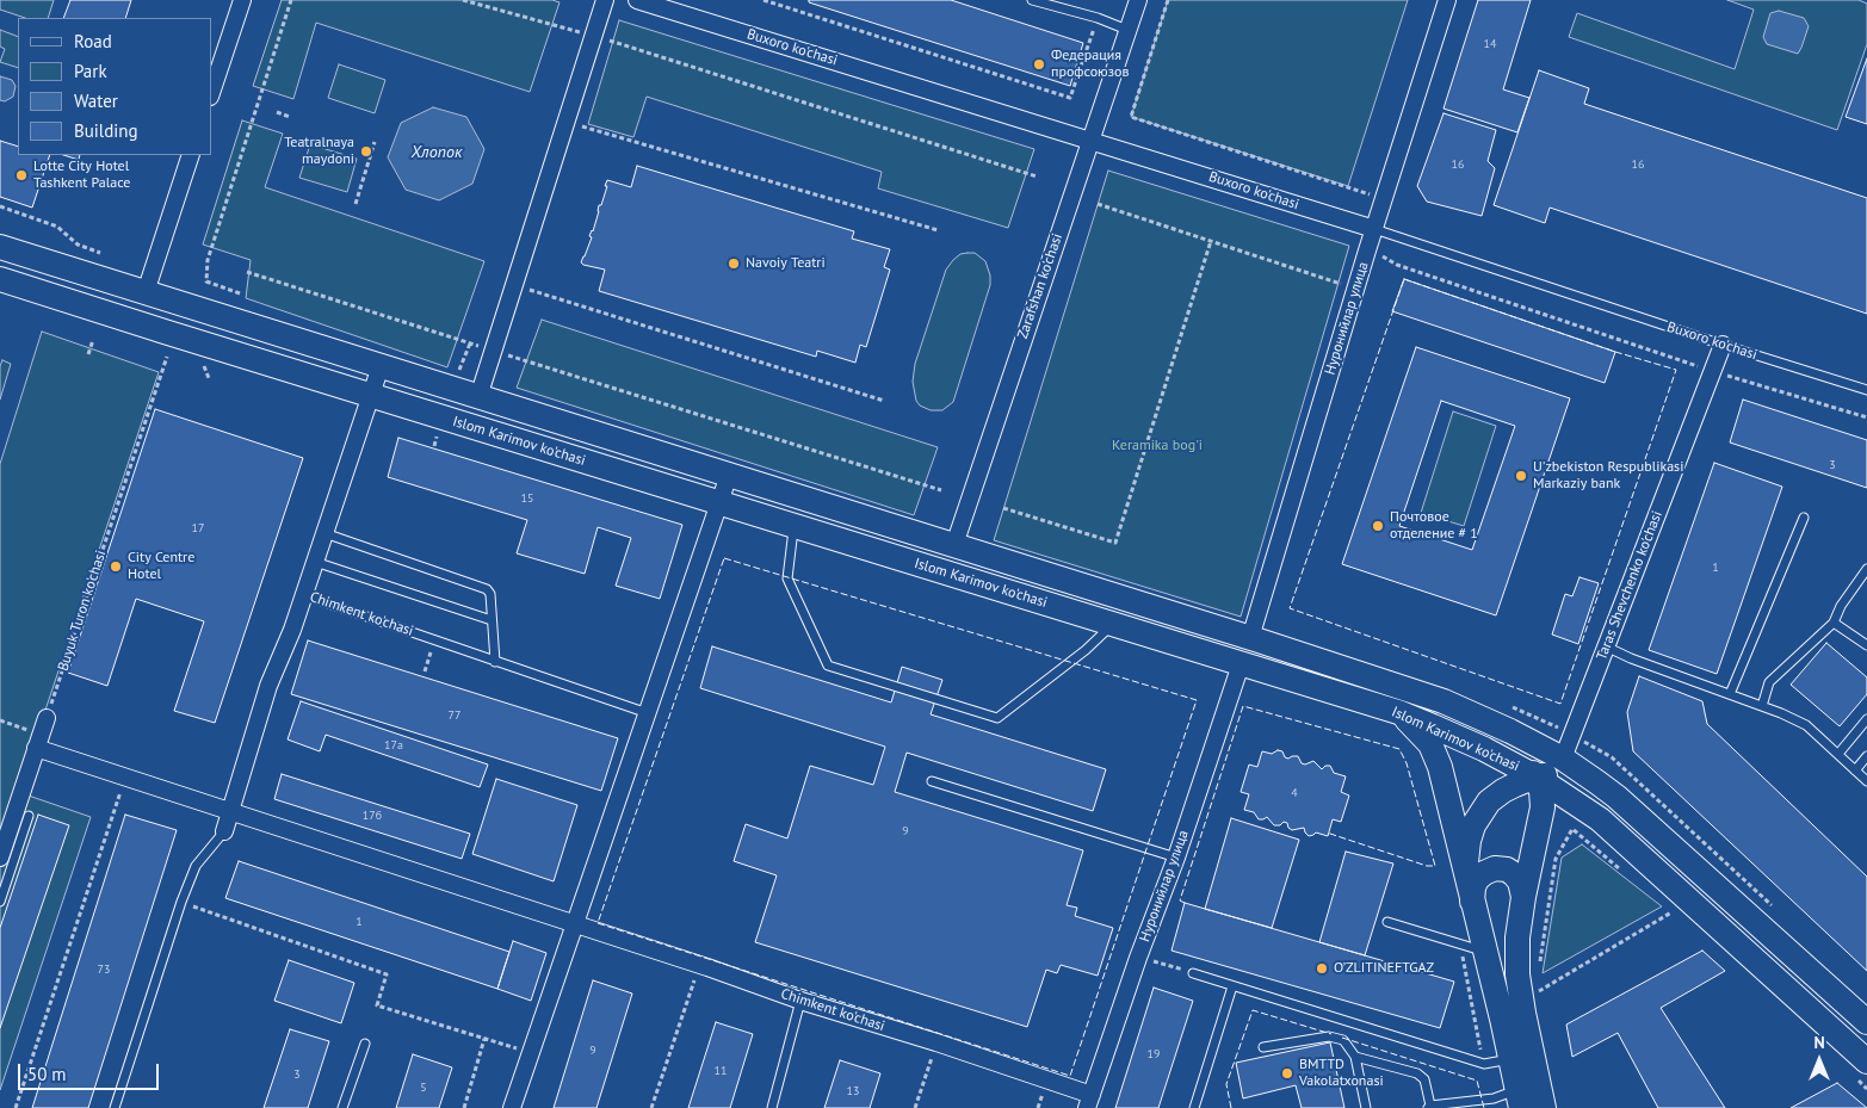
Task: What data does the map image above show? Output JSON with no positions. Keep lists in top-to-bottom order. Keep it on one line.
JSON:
{"streets":{"main road":["Zarafshan ko'chasi","Islom Karimov ko'chasi"],"street":["Buxoro ko'chasi","Нуронийлар улица","Taras Shevchenko ko'chasi","Chimkent ko'chasi"],"path":["Buyuk Turon ko'chasi"]},"crossings":[["Buxoro ko'chasi","Zarafshan ko'chasi"],["Buxoro ko'chasi","Нуронийлар улица"],["Buxoro ko'chasi","Taras Shevchenko ko'chasi"],["Zarafshan ko'chasi","Islom Karimov ko'chasi"],["Нуронийлар улица","Islom Karimov ko'chasi"],["Нуронийлар улица","Chimkent ko'chasi"],["Islom Karimov ko'chasi","Taras Shevchenko ko'chasi"],["Islom Karimov ko'chasi","Chimkent ko'chasi"]],"water":["Хлопок"],"parks":["Keramika bog'i"],"places":["Федерация профсоюзов","Teatralnaya maydoni","Lotte City Hotel Tashkent Palace","Navoiy Teatri","U'zbekiston Respublikasi Markaziy bank","Почтовое отделение # 1","City Centre Hotel","O’ZLITINEFTGAZ","BMTTD Vakolatxonasi"],"house_numbers":["14","16","16","3","15","17","1","77","17а","4","17б","9","1","73","9","19","11","3","5","13"],"legend":["Road","Park","Water","Building"],"scale_bar":"50 m","north":"top"}
